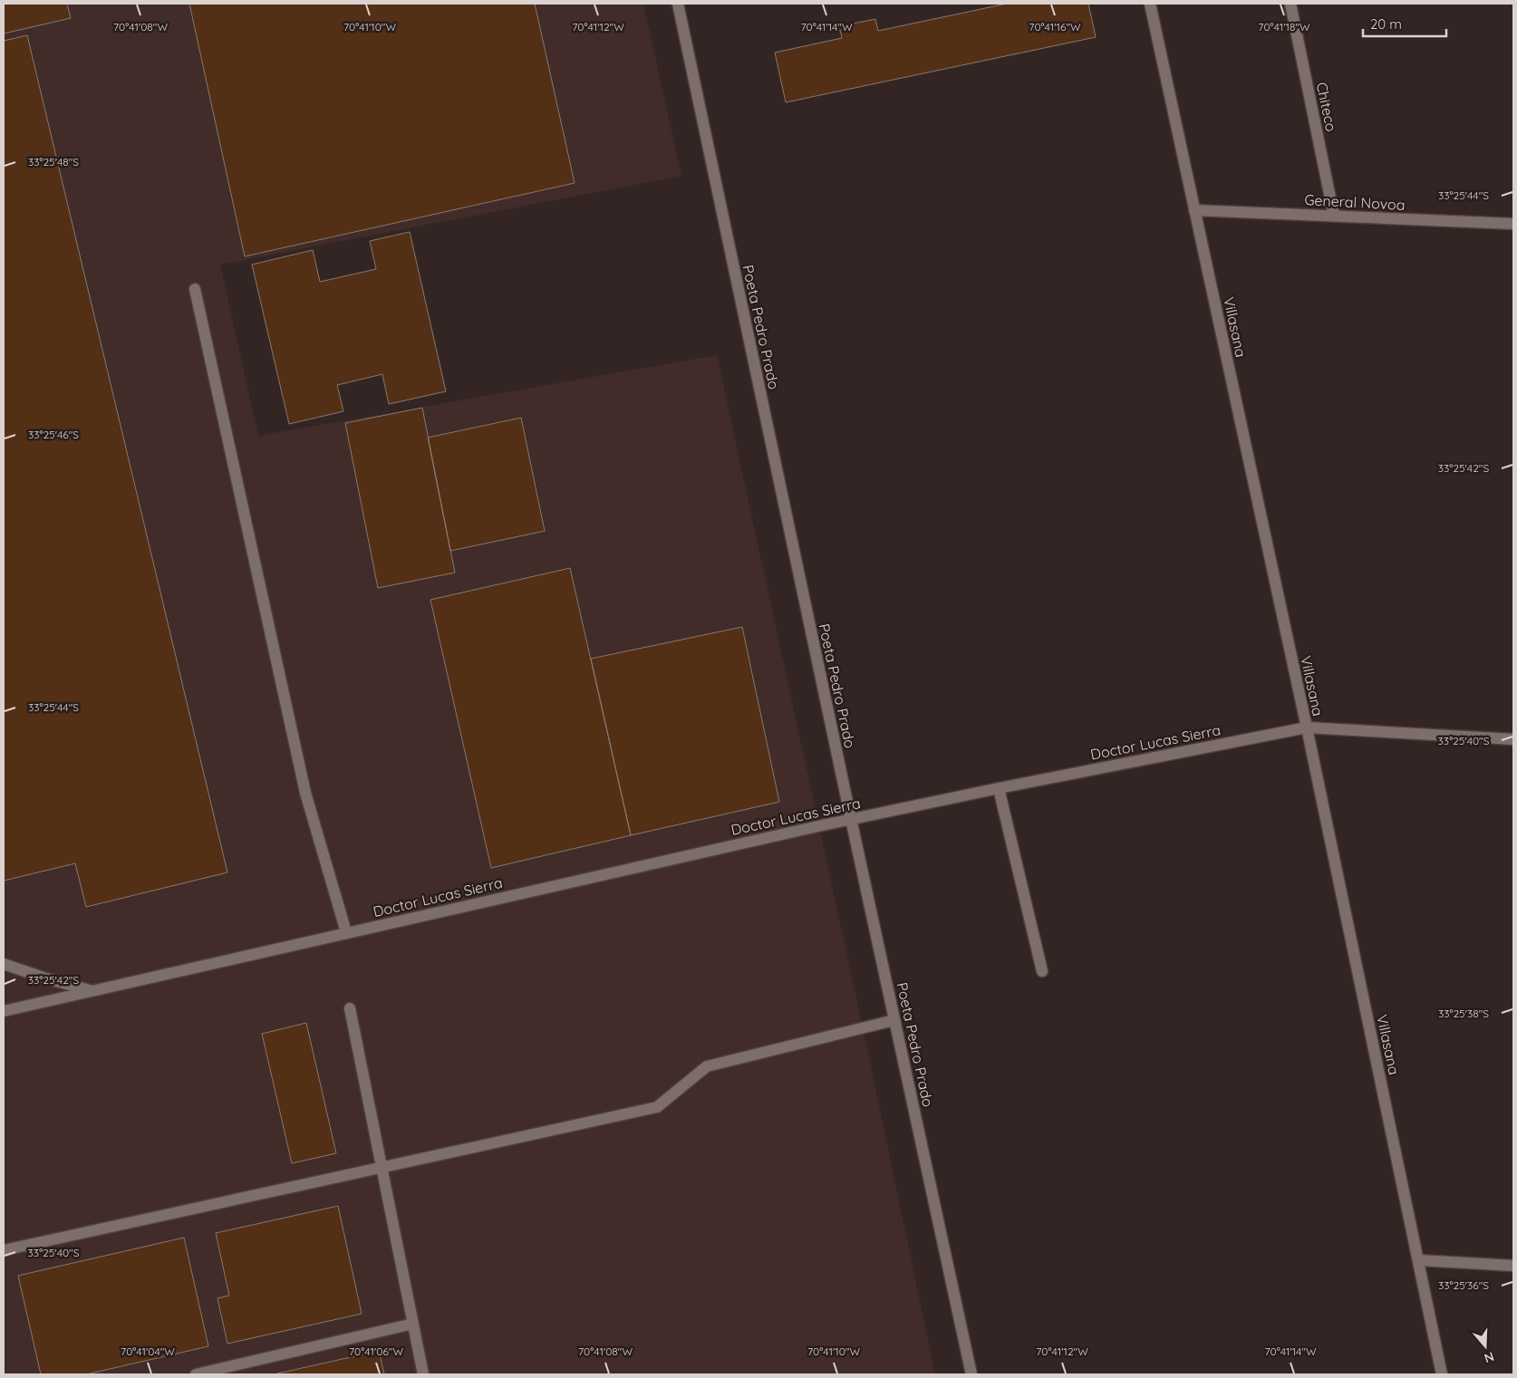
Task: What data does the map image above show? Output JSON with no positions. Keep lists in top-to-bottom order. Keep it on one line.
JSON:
{"streets":{"street":["Chiteco","General Novoa","Poeta Pedro Prado","Villasana","Doctor Lucas Sierra"]},"crossings":[["Chiteco","General Novoa"],["General Novoa","Villasana"],["Poeta Pedro Prado","Doctor Lucas Sierra"],["Villasana","Doctor Lucas Sierra"]],"scale_bar":"20 m","north":"bottom","coordinates":["70°41'08\"W","70°41'10\"W","70°41'12\"W","70°41'14\"W","70°41'16\"W","70°41'18\"W","33°25'48\"S","33°25'44\"S","33°25'46\"S","33°25'42\"S","33°25'40\"S","33°25'38\"S","33°25'36\"S","70°41'04\"W","70°41'06\"W"]}
